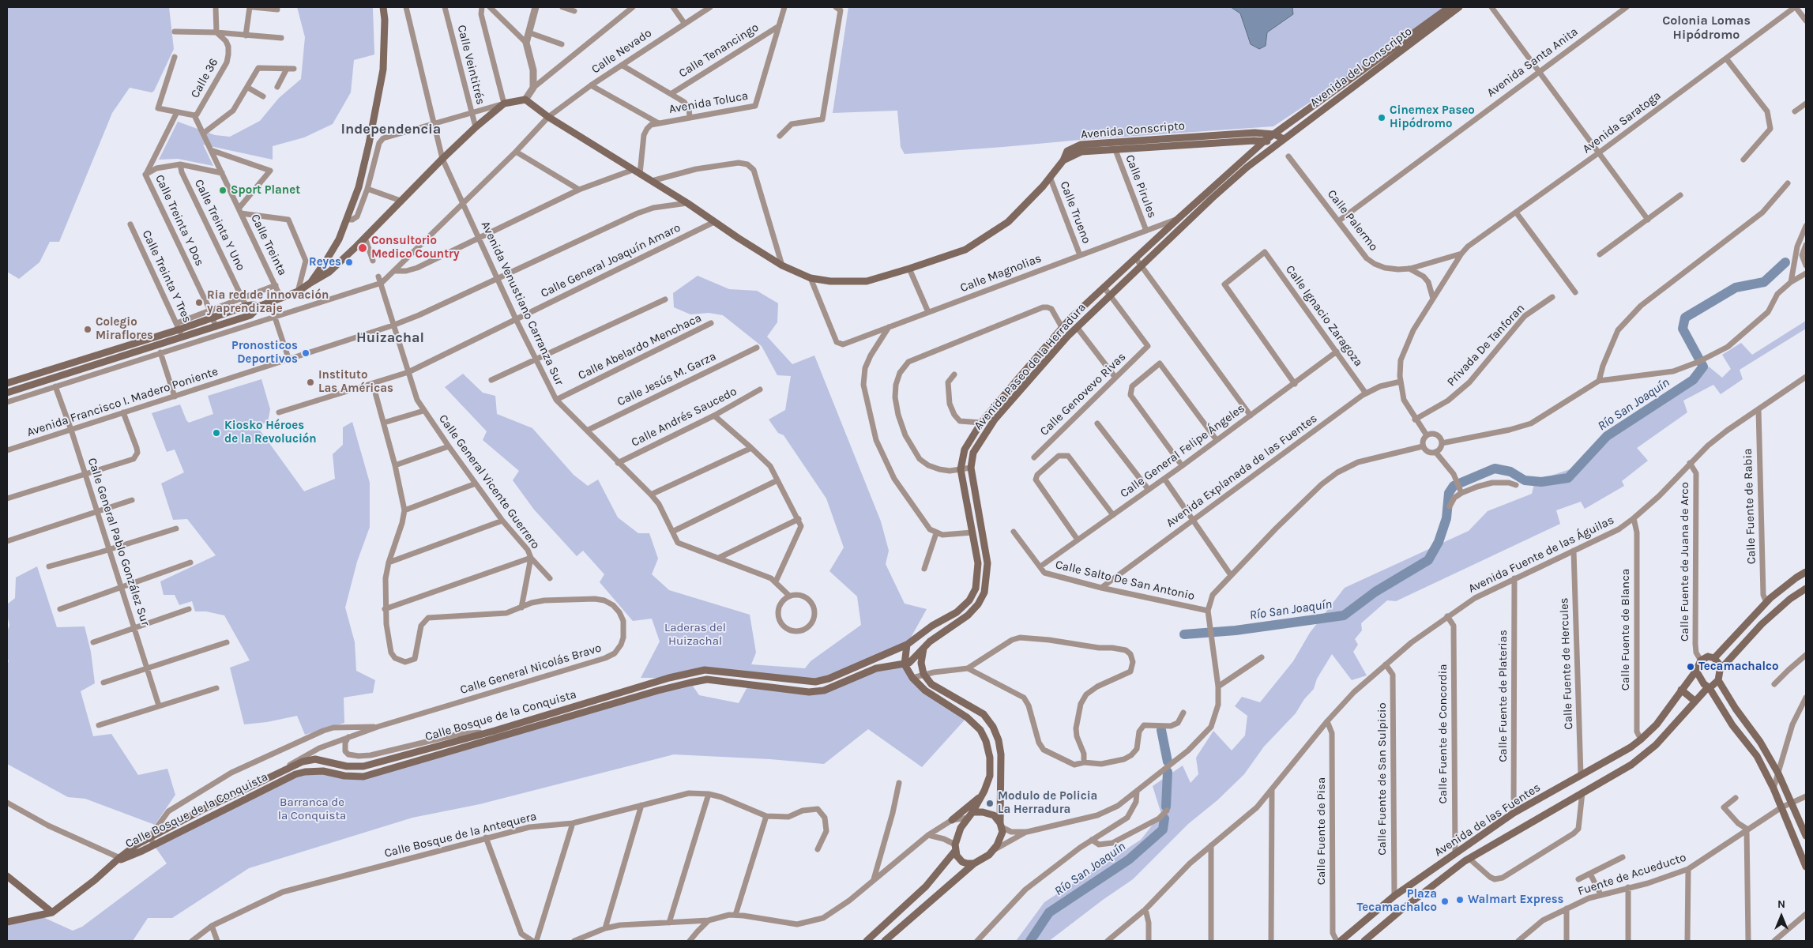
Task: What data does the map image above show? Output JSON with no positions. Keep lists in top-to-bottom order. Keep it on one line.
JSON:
{"streets":{"main road":["Avenida del Conscripto","Avenida Conscripto","Avenida Paseo de la Herradura","Calle Bosque de la Conquista","Avenida de las Fuentes"],"street":["Calle Tenancingo","Calle Nevado","Avenida Santa Anita","Calle Veintitrés","Calle 36","Avenida Toluca","Avenida Saratoga","Calle Pirules","Calle Trueno","Calle Treinta Y Dos","Calle Palermo","Calle Treinta Y Uno","Calle Treinta","Calle General Joaquín Amaro","Calle Magnolias","Calle Treinta Y Tres","Avenida Venustiano Carranza Sur","Calle Ignacio Zaragoza","Privada De Tanforan","Calle Abelardo Menchaca","Calle Jesús M. Garza","Calle Genovevo Rivas","Avenida Francisco I. Madero Poniente","Calle Andrés Saucedo","Calle General Felipe Ángeles","Avenida Explanada de las Fuentes","Calle General Vicente Guerrero","Calle Fuente de Rabia","Calle General Pablo González Sur","Avenida Fuente de las Águilas","Calle Fuente de Juana de Arco","Calle Salto De San Antonio","Calle Fuente de Blanca","Calle Fuente de Hercules","Calle General Nicolás Bravo","Calle Fuente de Platerias","Calle Fuente de Concordia","Calle Fuente de San Sulpicio","Calle Fuente de Pisa","Calle Bosque de la Antequera","Fuente de Acueducto"]},"crossings":[["Calle Tenancingo","Avenida Toluca"],["Calle Nevado","Avenida Venustiano Carranza Sur"],["Calle Nevado","Calle General Vicente Guerrero"],["Avenida Santa Anita","Calle Palermo"],["Avenida del Conscripto","Avenida Conscripto"],["Avenida del Conscripto","Avenida Paseo de la Herradura"],["Calle 36","Calle Treinta"],["Avenida Saratoga","Calle Palermo"],["Avenida Conscripto","Calle Pirules"],["Avenida Conscripto","Avenida Paseo de la Herradura"],["Calle Pirules","Calle Magnolias"],["Calle Trueno","Calle Magnolias"],["Calle Treinta Y Dos","Calle Treinta Y Uno"],["Calle Treinta Y Dos","Calle Treinta"],["Calle General Joaquín Amaro","Avenida Venustiano Carranza Sur"],["Calle General Joaquín Amaro","Calle General Vicente Guerrero"],["Calle Magnolias","Avenida Paseo de la Herradura"],["Avenida Venustiano Carranza Sur","Calle Abelardo Menchaca"],["Avenida Venustiano Carranza Sur","Calle Jesús M. Garza"],["Avenida Venustiano Carranza Sur","Avenida Francisco I. Madero Poniente"],["Avenida Venustiano Carranza Sur","Calle Andrés Saucedo"],["Calle Ignacio Zaragoza","Calle General Felipe Ángeles"],["Calle Ignacio Zaragoza","Avenida Explanada de las Fuentes"],["Avenida Paseo de la Herradura","Calle Genovevo Rivas"],["Avenida Paseo de la Herradura","Calle Bosque de la Conquista"],["Avenida Francisco I. Madero Poniente","Calle General Vicente Guerrero"],["Avenida Francisco I. Madero Poniente","Calle General Pablo González Sur"],["Calle General Felipe Ángeles","Calle Salto De San Antonio"],["Avenida Explanada de las Fuentes","Calle Salto De San Antonio"],["Calle Fuente de Rabia","Avenida Fuente de las Águilas"],["Avenida Fuente de las Águilas","Calle Fuente de Juana de Arco"],["Avenida Fuente de las Águilas","Calle Fuente de Blanca"],["Avenida Fuente de las Águilas","Calle Fuente de Hercules"],["Avenida Fuente de las Águilas","Calle Fuente de Platerias"],["Avenida Fuente de las Águilas","Calle Fuente de Concordia"],["Avenida Fuente de las Águilas","Calle Fuente de San Sulpicio"],["Avenida Fuente de las Águilas","Calle Fuente de Pisa"],["Calle Fuente de Juana de Arco","Avenida de las Fuentes"],["Calle Fuente de Blanca","Avenida de las Fuentes"],["Calle Fuente de Hercules","Avenida de las Fuentes"],["Calle General Nicolás Bravo","Calle Bosque de la Conquista"],["Calle Fuente de Platerias","Avenida de las Fuentes"],["Calle Fuente de Concordia","Avenida de las Fuentes"],["Calle Fuente de San Sulpicio","Avenida de las Fuentes"]],"districts":["Colonia Lomas Hipódromo","Independencia","Huizachal"],"water":["Río San Joaquín"],"parks":["Laderas del Huizachal","Barranca de la Conquista"],"places":["Cinemex Paseo Hipódromo","Sport Planet","Consultorio Medico Country","Reyes","Ria red de innovación y aprendizaje","Colegio Miraflores","Pronosticos Deportivos","Instituto Las Américas","Kiosko Héroes de la Revolución","Tecamachalco","Modulo de Policia La Herradura","Walmart Express","Plaza Tecamachalco"],"north":"top"}
